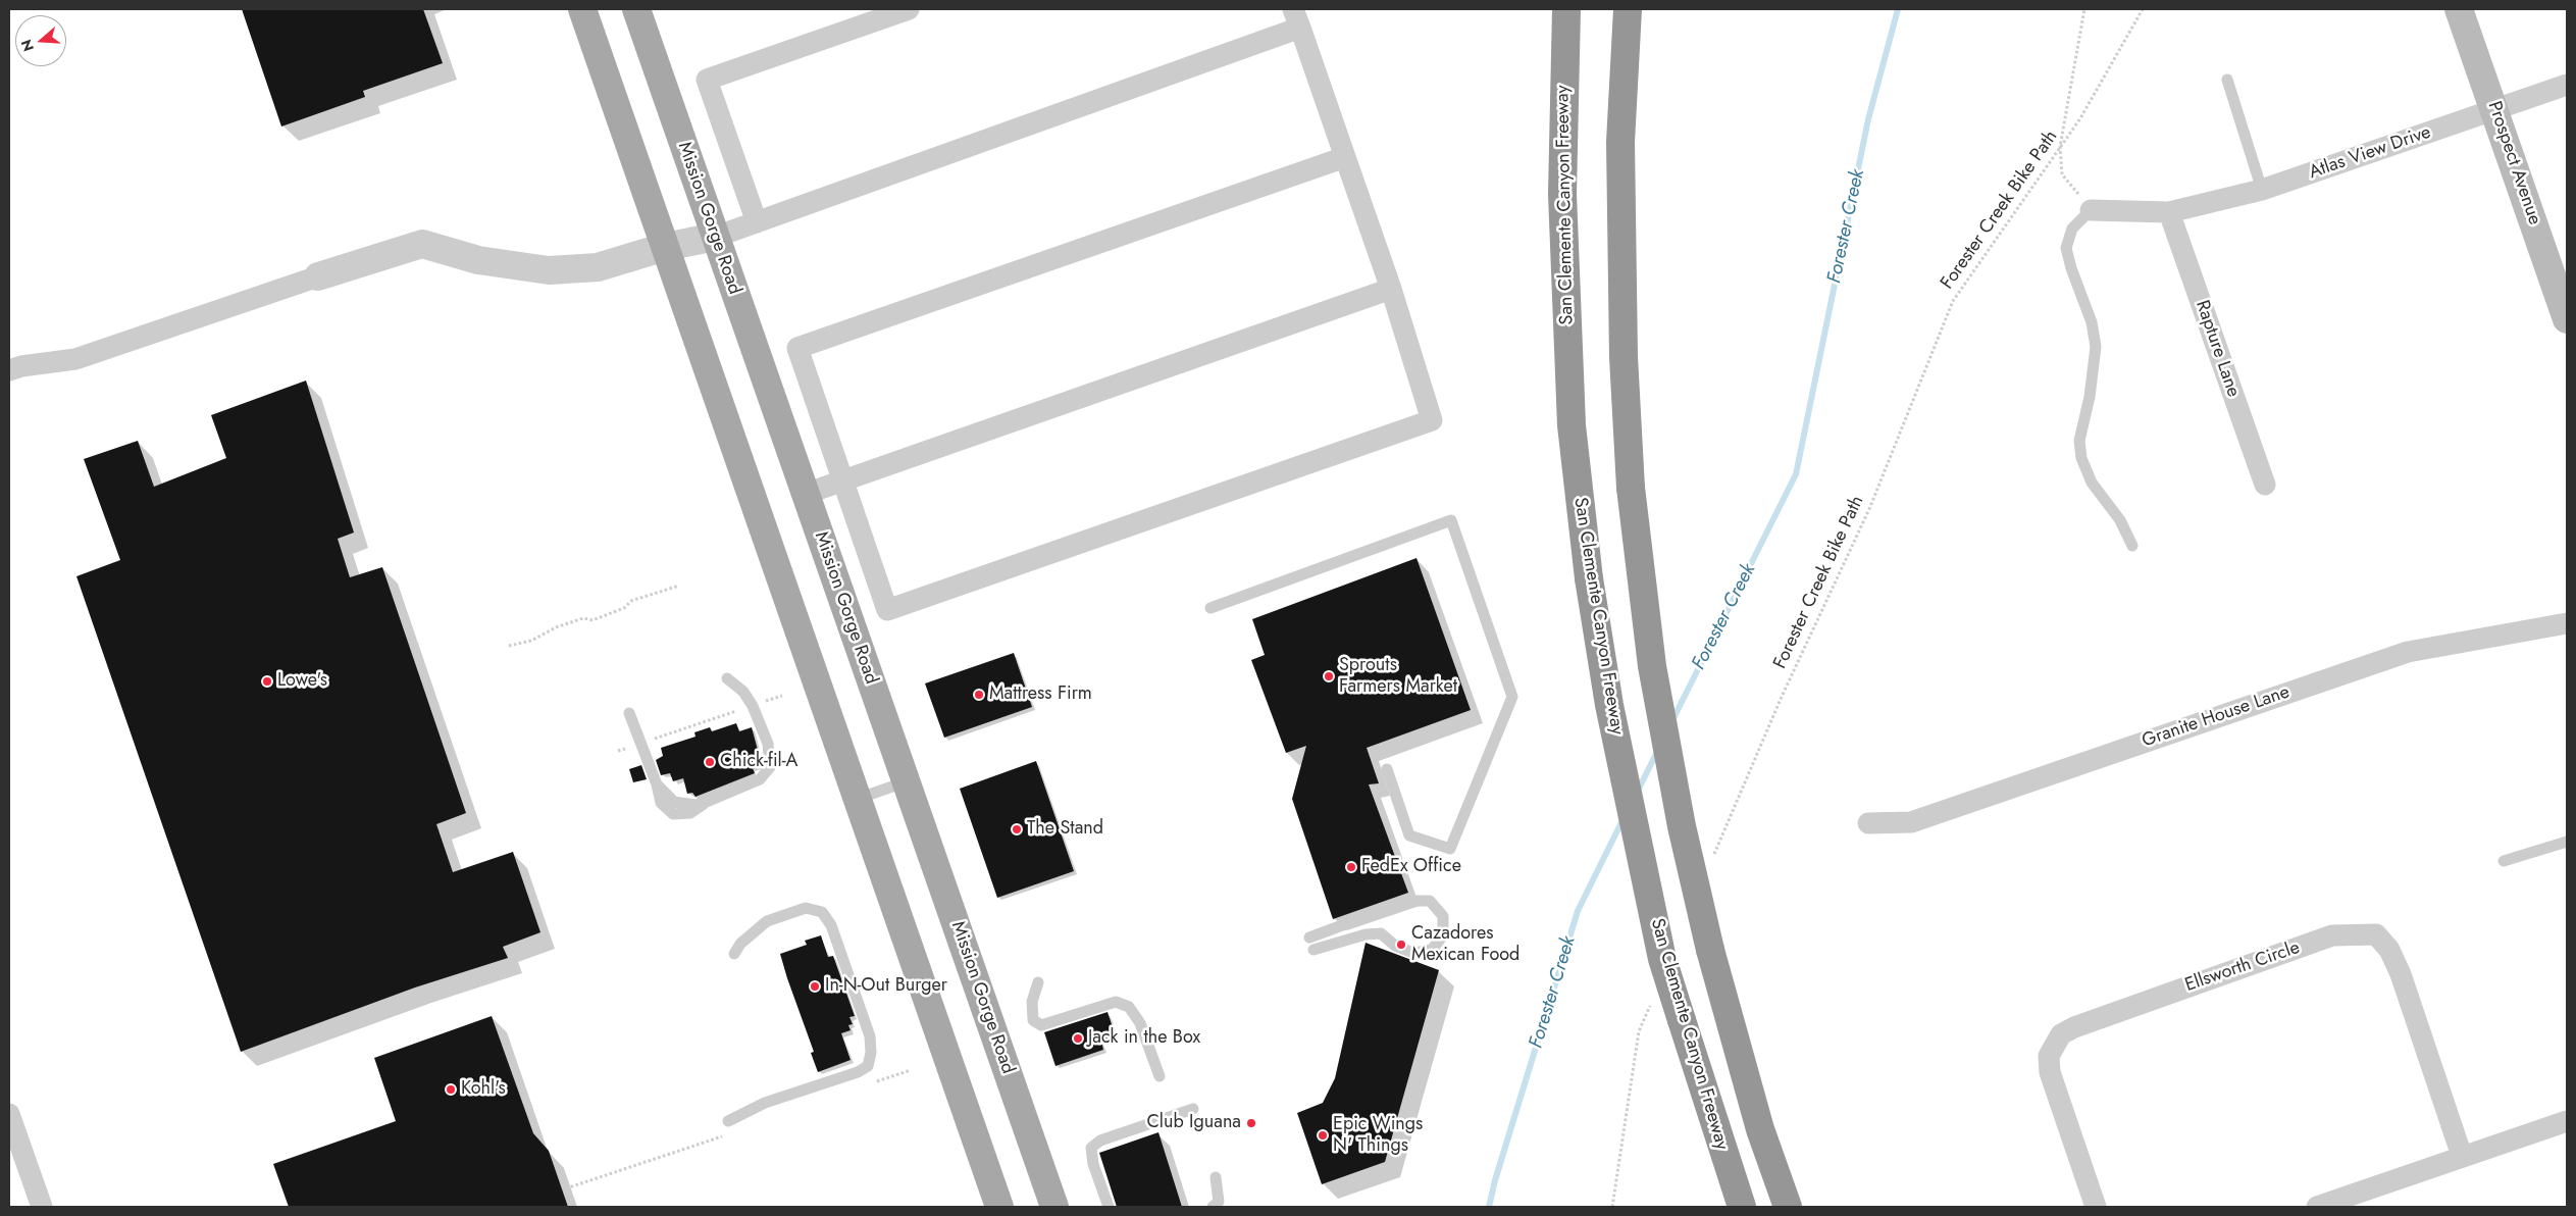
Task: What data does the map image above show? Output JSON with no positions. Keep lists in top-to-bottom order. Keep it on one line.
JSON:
{"streets":{"highway":["San Clemente Canyon Freeway"],"main road":["Prospect Avenue","Mission Gorge Road"],"street":["Atlas View Drive","Rapture Lane","Granite House Lane","Ellsworth Circle"],"path":["Forester Creek Bike Path"]},"crossings":[["Atlas View Drive","Prospect Avenue"],["Atlas View Drive","Rapture Lane"]],"water":["Forester Creek"],"places":["Sprouts Farmers Market","Lowe's","Mattress Firm","Chick-fil-A","The Stand","FedEx Office","Cazadores Mexican Food","In-N-Out Burger","Jack in the Box","Kohl's","Club Iguana","Epic Wings N' Things"],"north":"left"}
